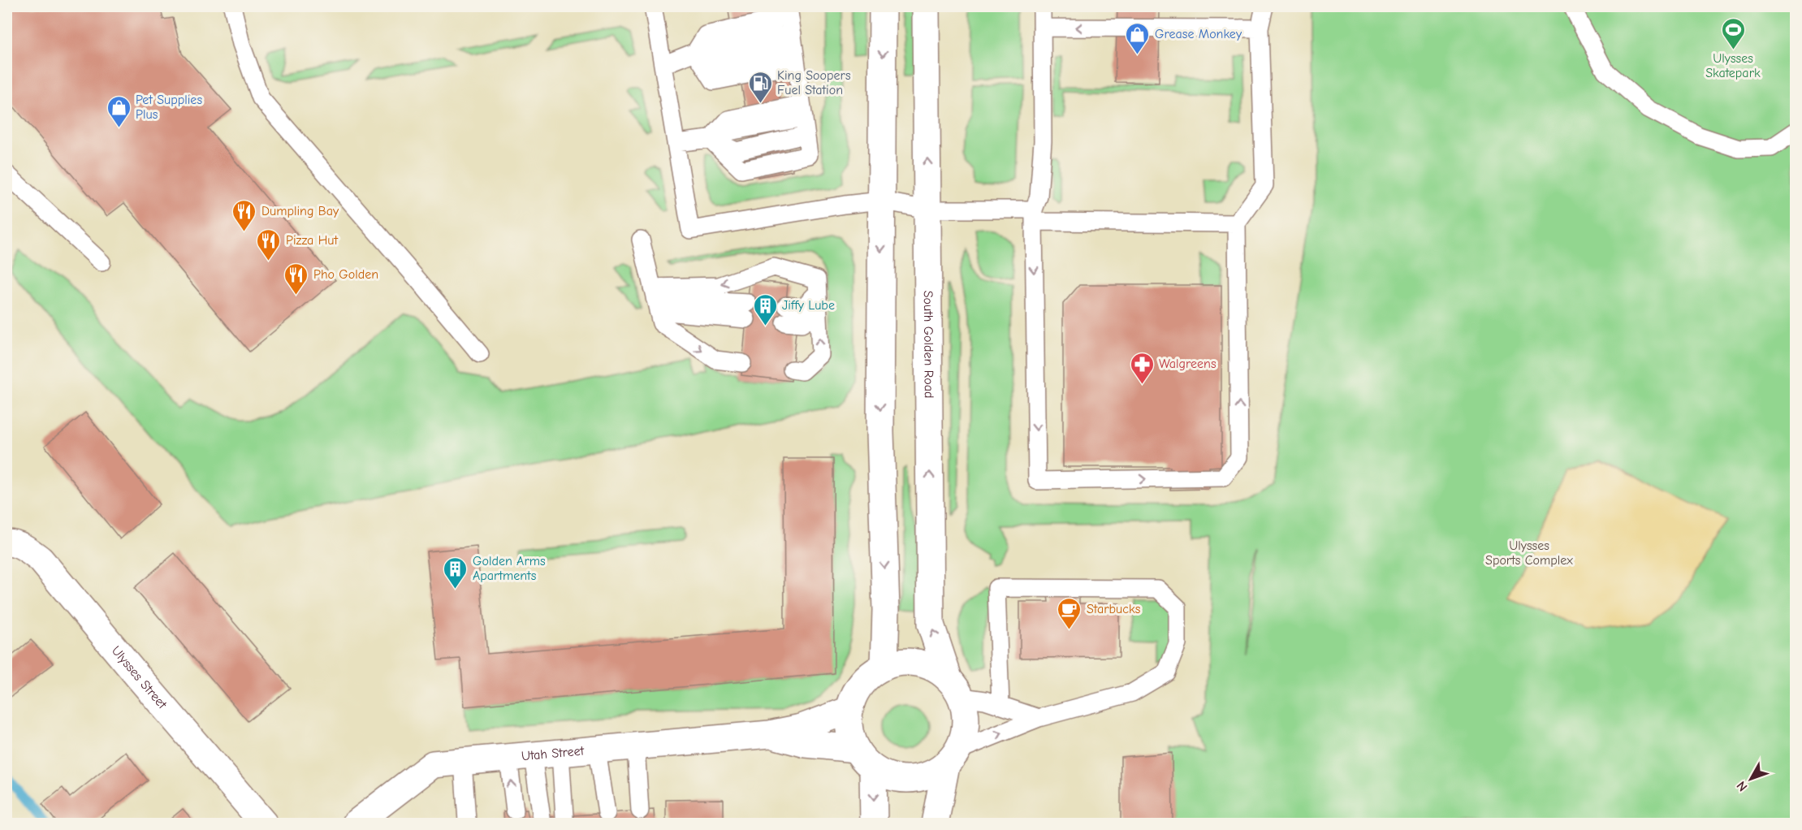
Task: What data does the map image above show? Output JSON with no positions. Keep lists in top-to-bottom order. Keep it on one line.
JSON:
{"streets":{"main road":["South Golden Road","Ulysses Street","Utah Street"]},"crossings":[["South Golden Road","Utah Street"]],"parks":["Ulysses Sports Complex"],"places":{"sports":["Ulysses Skatepark"],"shop":["Grease Monkey","Pet Supplies Plus"],"fuel station":["King Soopers Fuel Station"],"restaurant":["Dumpling Bay","Pizza Hut","Pho Golden"],"building":["Jiffy Lube","Golden Arms Apartments"],"pharmacy":["Walgreens"],"cafe":["Starbucks"]},"north":"bottom left"}
